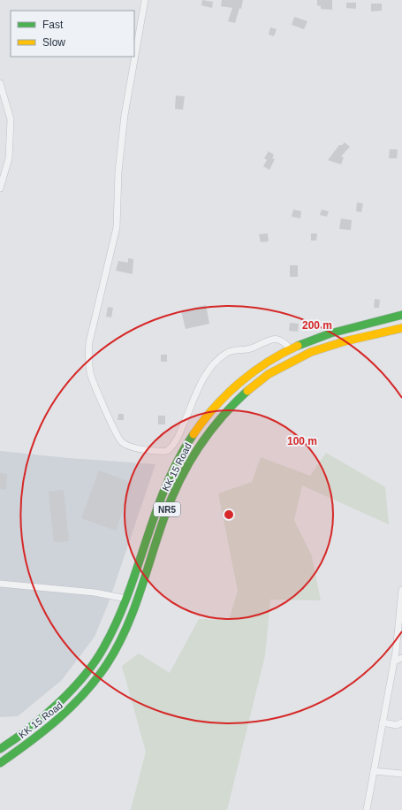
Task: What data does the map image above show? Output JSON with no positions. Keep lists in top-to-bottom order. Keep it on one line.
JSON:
{"streets":{"highway":["KK 15 Road","NR5"]},"legend":["Fast","Slow"],"rings":["200 m","100 m"]}
